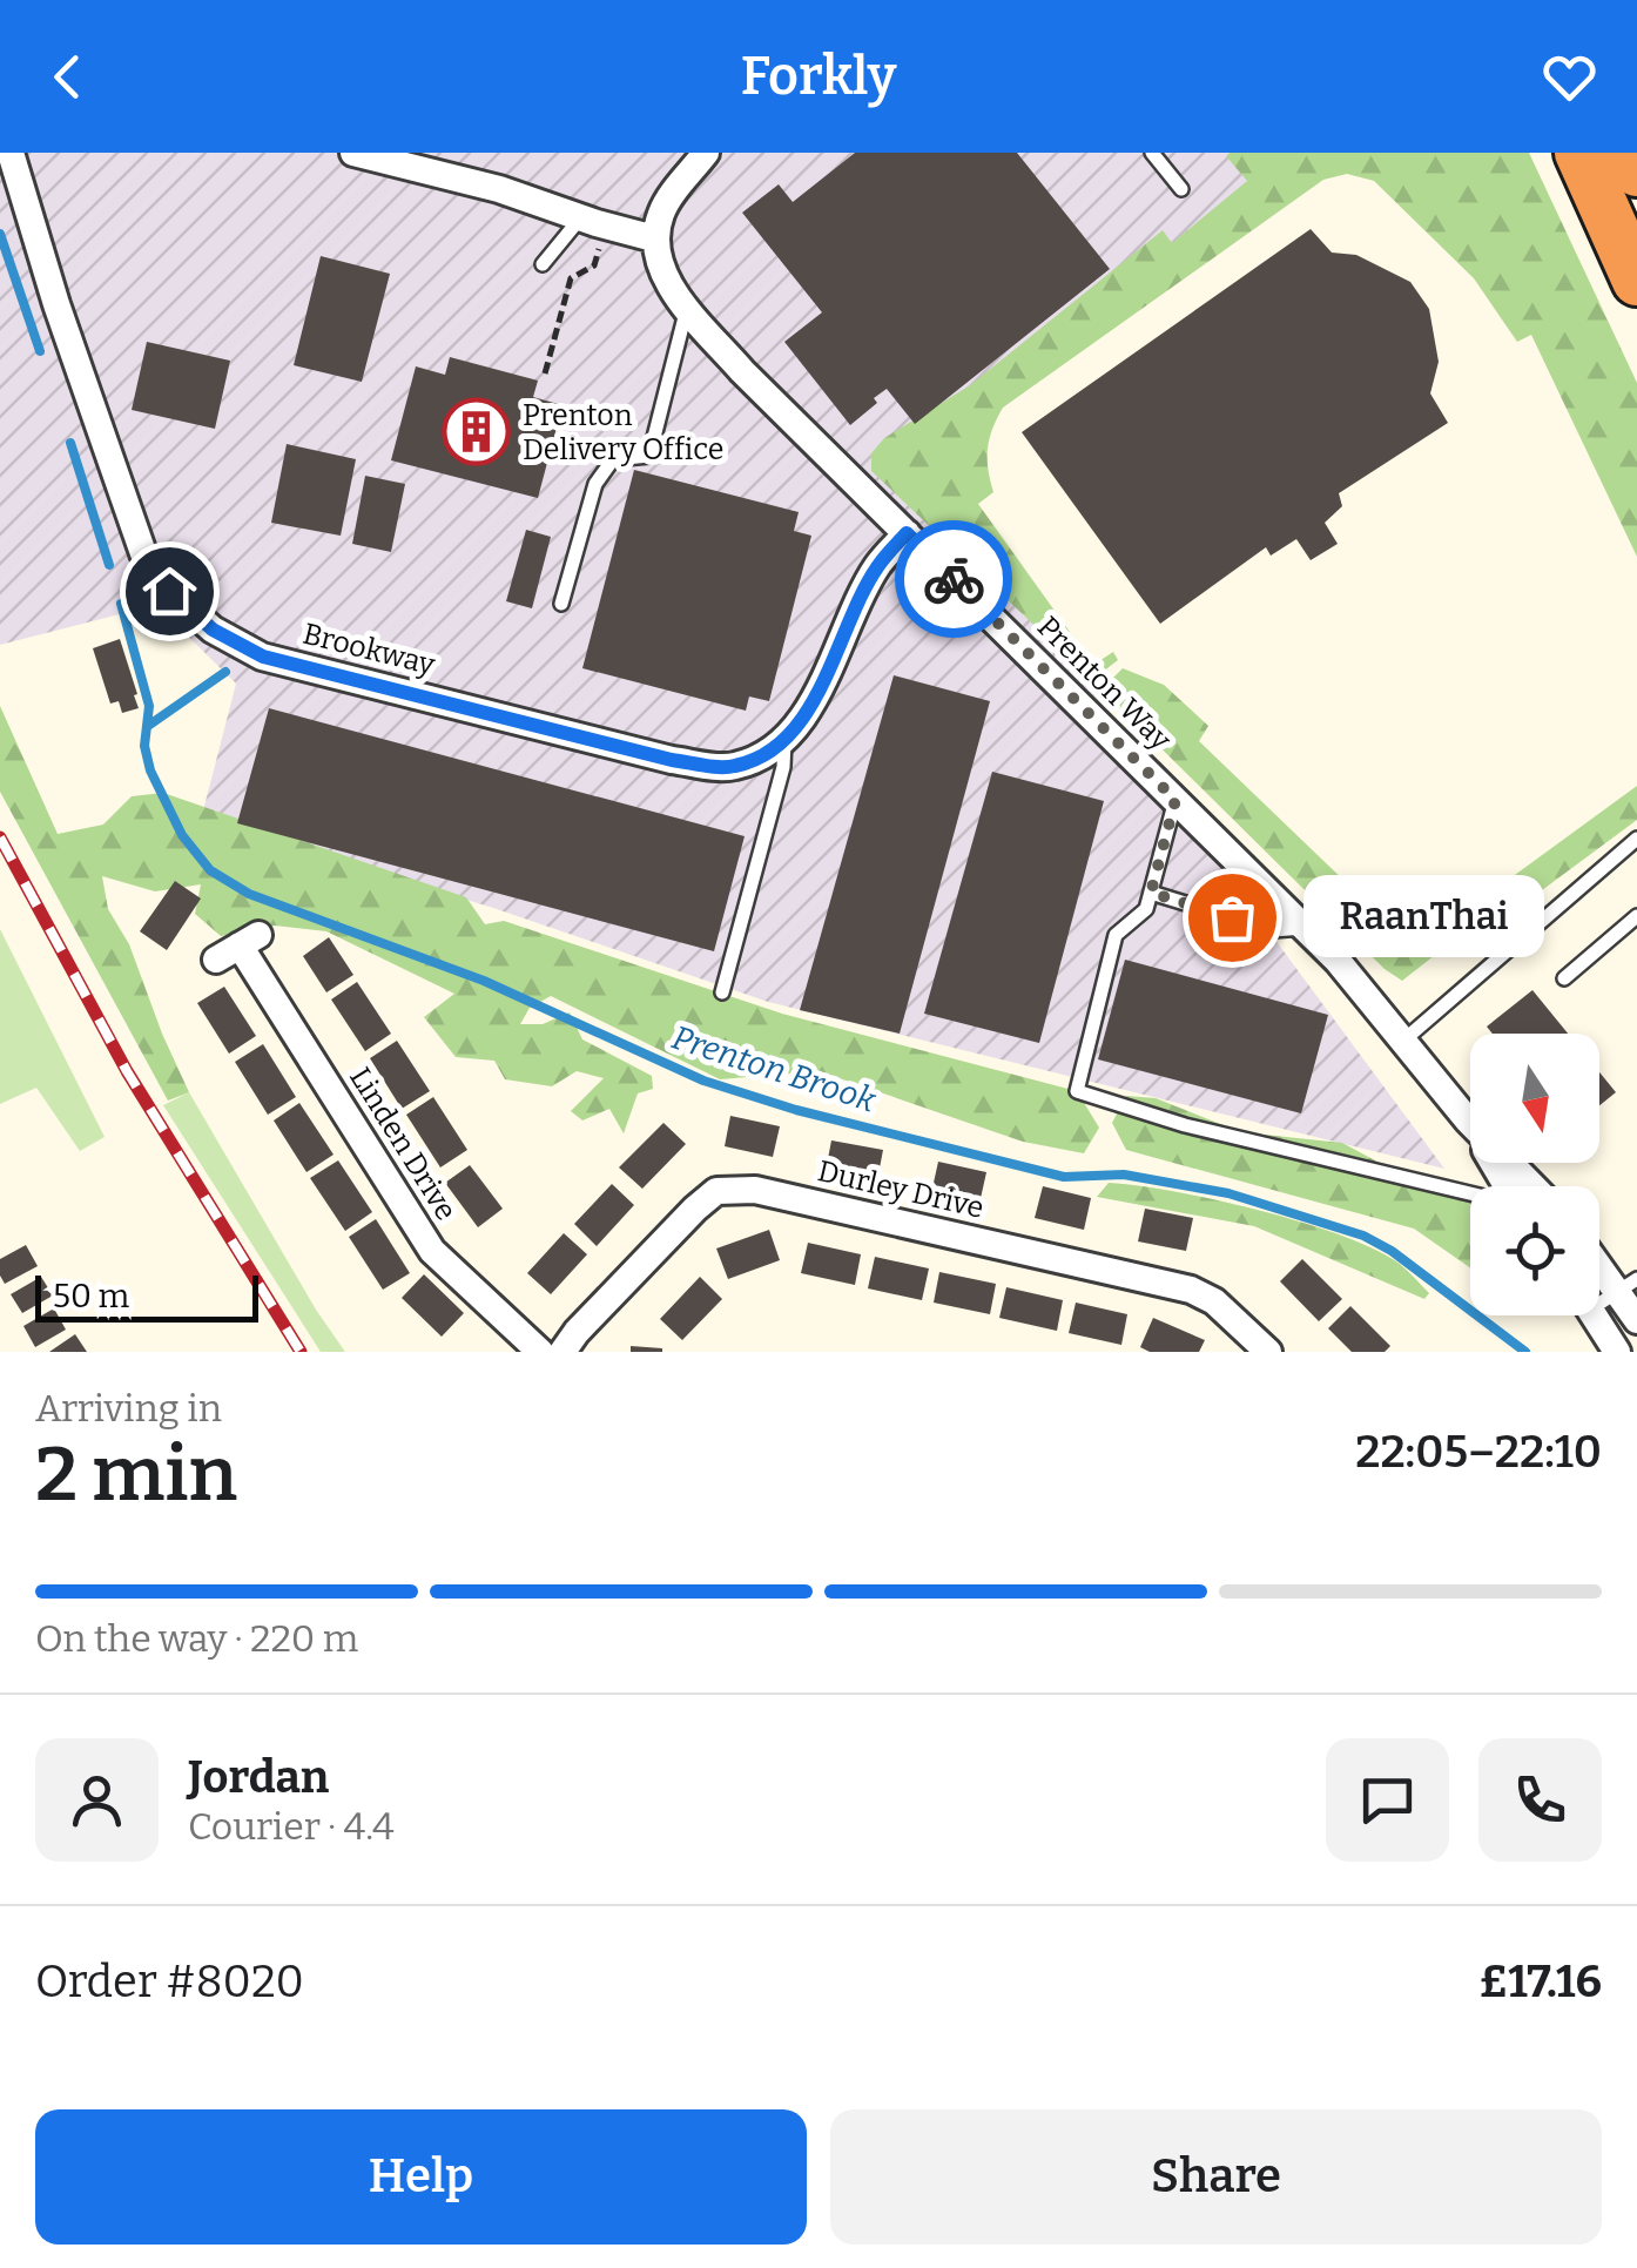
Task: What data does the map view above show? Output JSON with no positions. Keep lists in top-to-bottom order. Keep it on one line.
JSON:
{"streets":{"street":["Brookway","Prenton Way","Linden Drive","Durley Drive"]},"crossings":[["Brookway","Prenton Way"]],"water":["Prenton Brook"],"places":{"building":["Prenton Delivery Office"],"other":["RaanThai"]},"scale_bar":"50 m","north":"bottom","page":{"header":"Forkly","bubble":"RaanThai","scale":"50 m","heading":["2 min","Arriving in","22:05–22:10"],"panel":["Jordan","Courier · 4.4","Order #8020","£17.16"],"bar":"On the way · 220 m","buttons":["Help","Share"]}}
